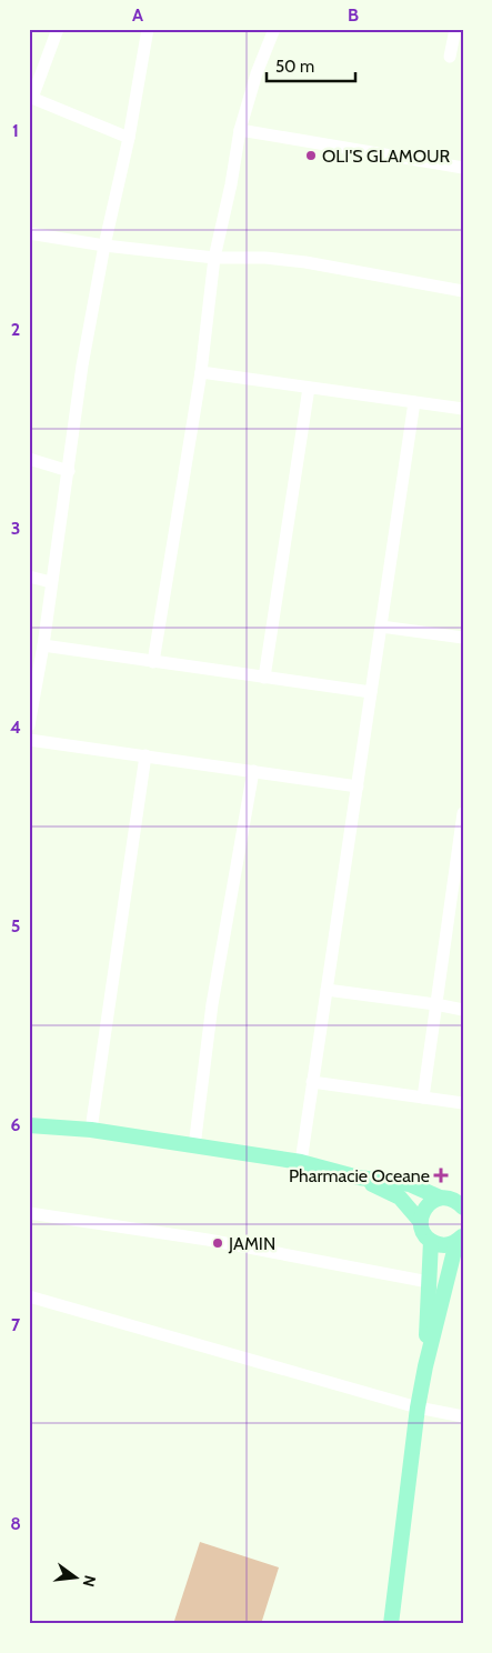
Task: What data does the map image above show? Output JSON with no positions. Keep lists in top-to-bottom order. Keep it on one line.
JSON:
{"places":{"other":["OLI'S GLAMOUR","JAMIN"],"health":["Pharmacie Oceane"]},"scale_bar":"50 m","north":"right","grid":{"columns":["A","B"],"rows":["1","2","3","4","5","6","7","8"]}}
